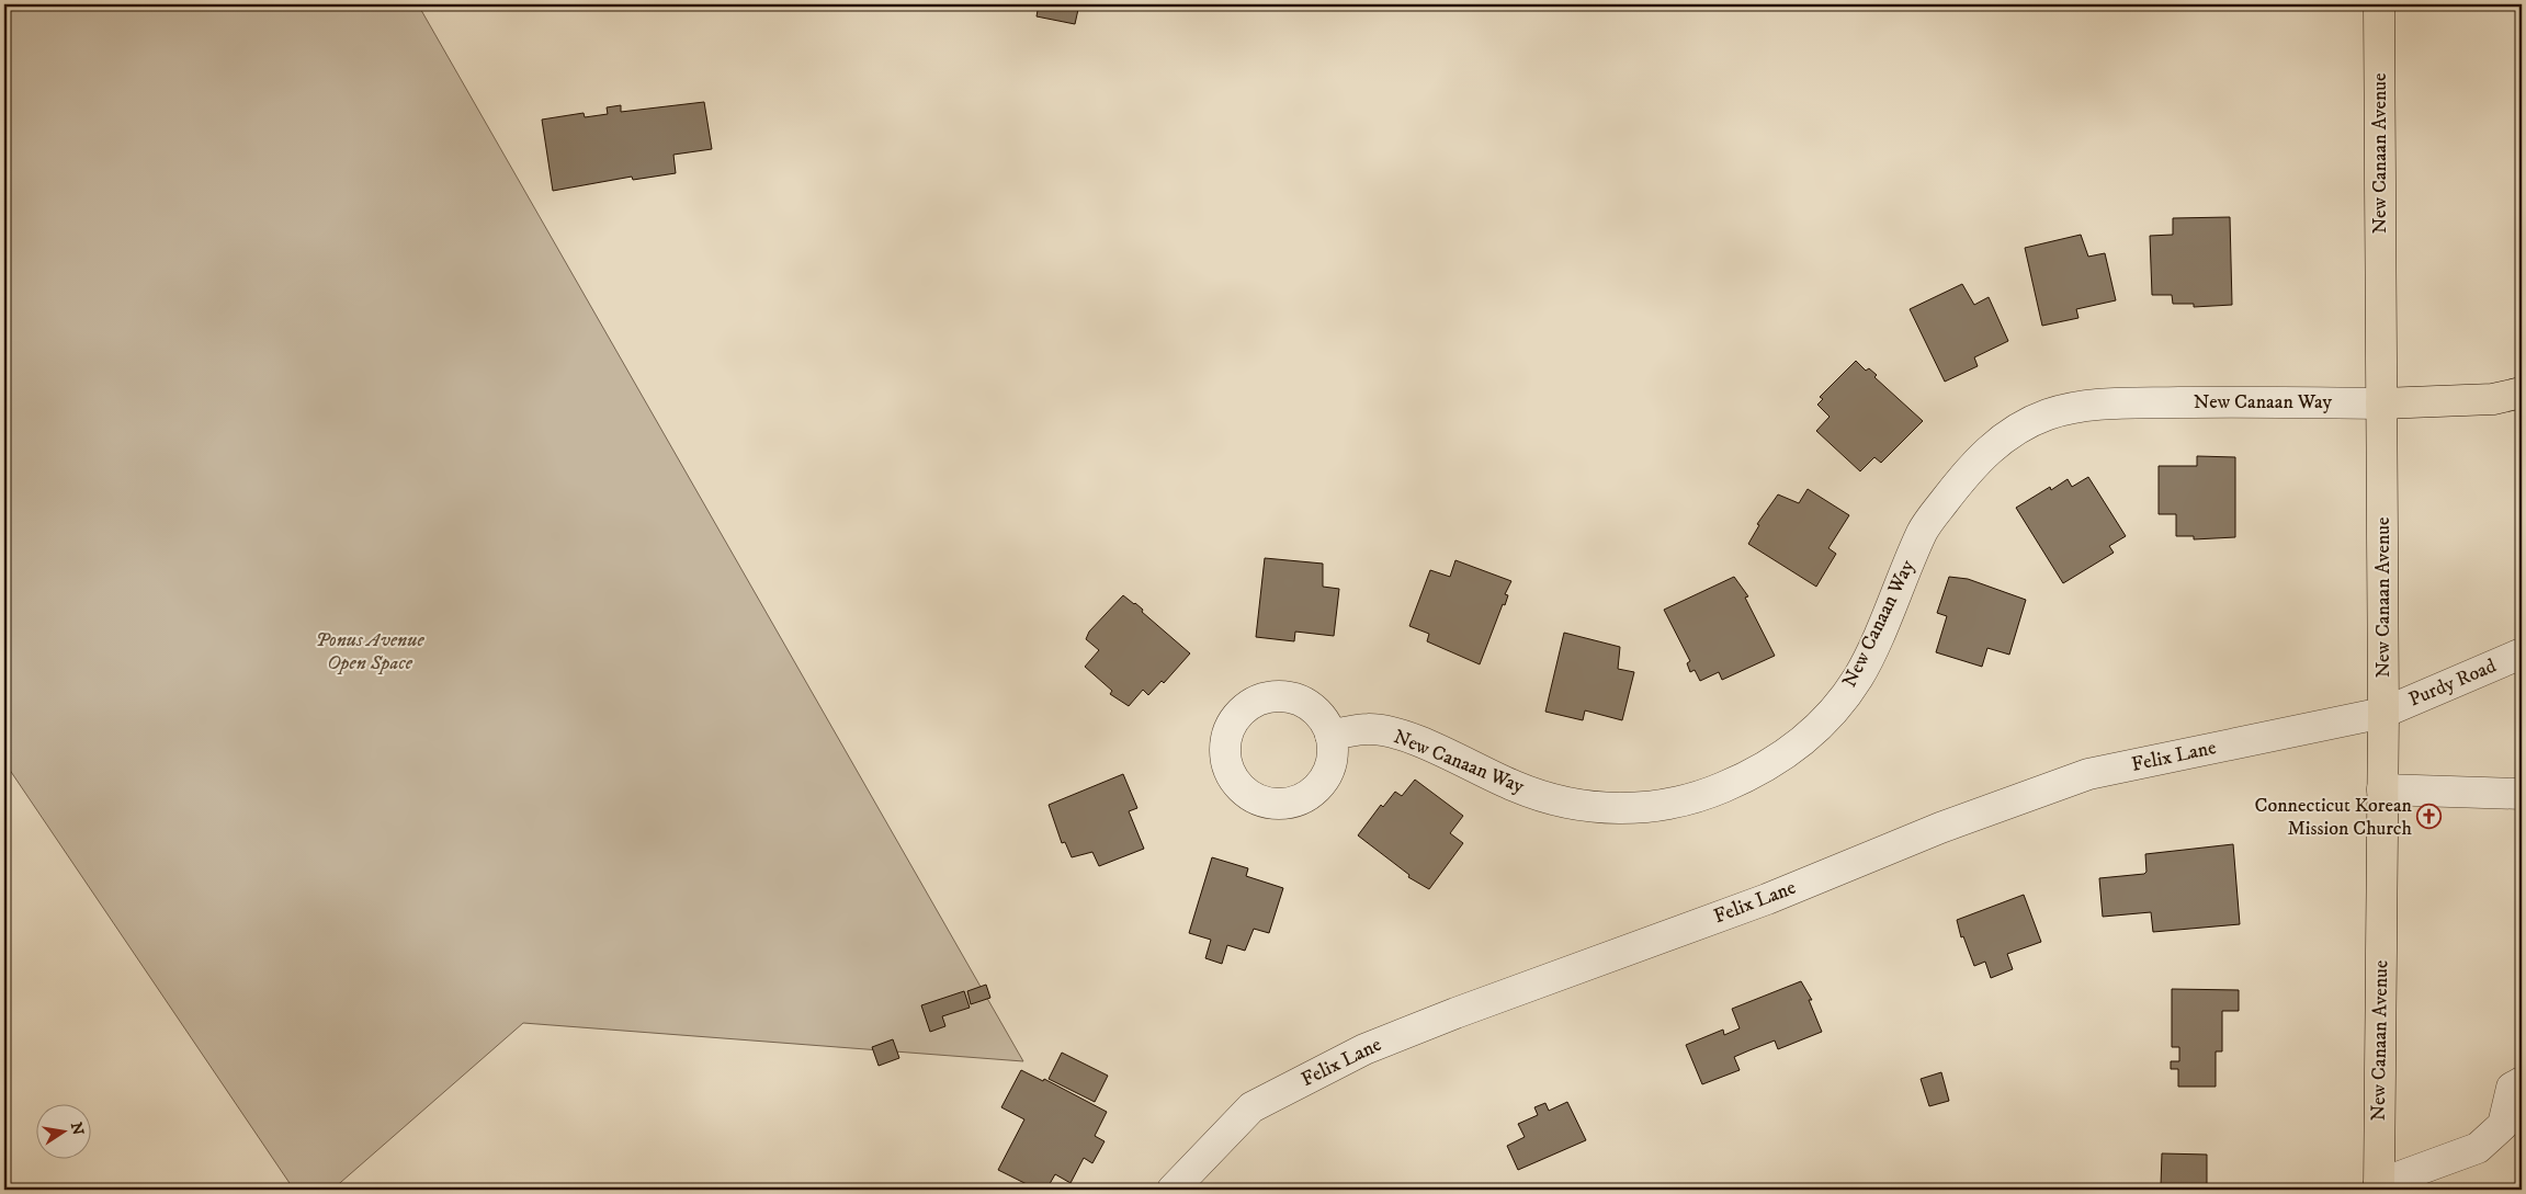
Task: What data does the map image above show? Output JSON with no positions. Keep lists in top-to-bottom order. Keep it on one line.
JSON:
{"streets":{"main road":["New Canaan Avenue"],"street":["New Canaan Way","Purdy Road","Felix Lane"]},"crossings":[["New Canaan Avenue","New Canaan Way"],["New Canaan Avenue","Purdy Road"],["New Canaan Avenue","Felix Lane"],["Purdy Road","Felix Lane"]],"parks":["Ponus Avenue Open Space"],"places":{"church":["Connecticut Korean Mission Church"]},"north":"right"}
